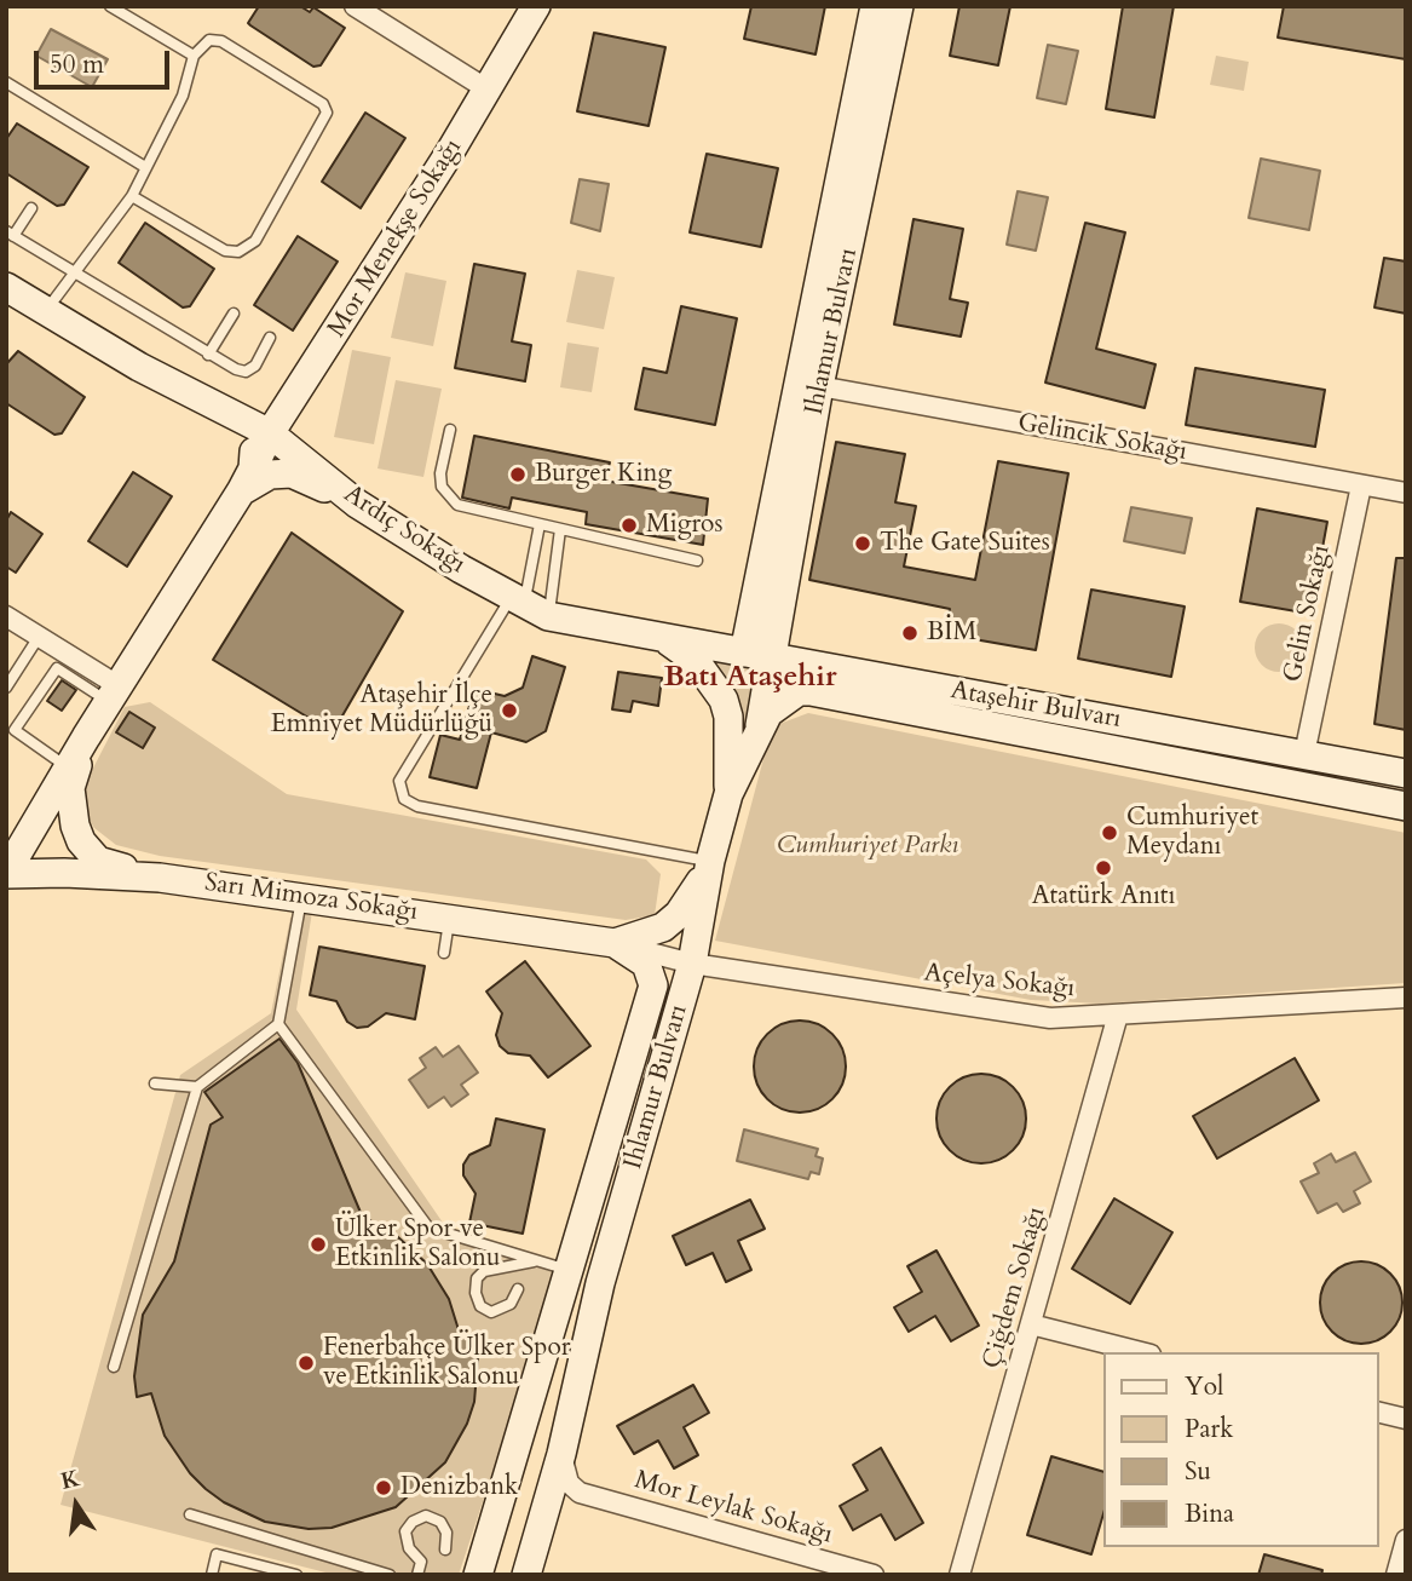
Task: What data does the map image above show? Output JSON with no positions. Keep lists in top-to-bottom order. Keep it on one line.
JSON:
{"streets":{"main road":["Mor Menekşe Sokağı","Ihlamur Bulvarı","Ardıç Sokağı","Ataşehir Bulvarı","Sarı Mimoza Sokağı"],"street":["Gelincik Sokağı","Gelin Sokağı","Açelya Sokağı","Çiğdem Sokağı","Mor Leylak Sokağı"]},"crossings":[["Mor Menekşe Sokağı","Ardıç Sokağı"],["Mor Menekşe Sokağı","Sarı Mimoza Sokağı"],["Ihlamur Bulvarı","Gelincik Sokağı"],["Ihlamur Bulvarı","Ardıç Sokağı"],["Ihlamur Bulvarı","Ataşehir Bulvarı"],["Ihlamur Bulvarı","Sarı Mimoza Sokağı"],["Ihlamur Bulvarı","Açelya Sokağı"],["Ihlamur Bulvarı","Mor Leylak Sokağı"],["Gelincik Sokağı","Gelin Sokağı"],["Ardıç Sokağı","Ataşehir Bulvarı"],["Gelin Sokağı","Ataşehir Bulvarı"],["Sarı Mimoza Sokağı","Açelya Sokağı"],["Açelya Sokağı","Çiğdem Sokağı"]],"districts":["Batı Ataşehir"],"parks":["Cumhuriyet Parkı"],"places":["Burger King","Migros","The Gate Suites","BİM","Ataşehir İlçe Emniyet Müdürlüğü","Cumhuriyet Meydanı","Atatürk Anıtı","Ülker Spor ve Etkinlik Salonu","Fenerbahçe Ülker Spor ve Etkinlik Salonu","Denizbank"],"legend":["Yol","Park","Su","Bina"],"scale_bar":"50 m","north":"top"}
